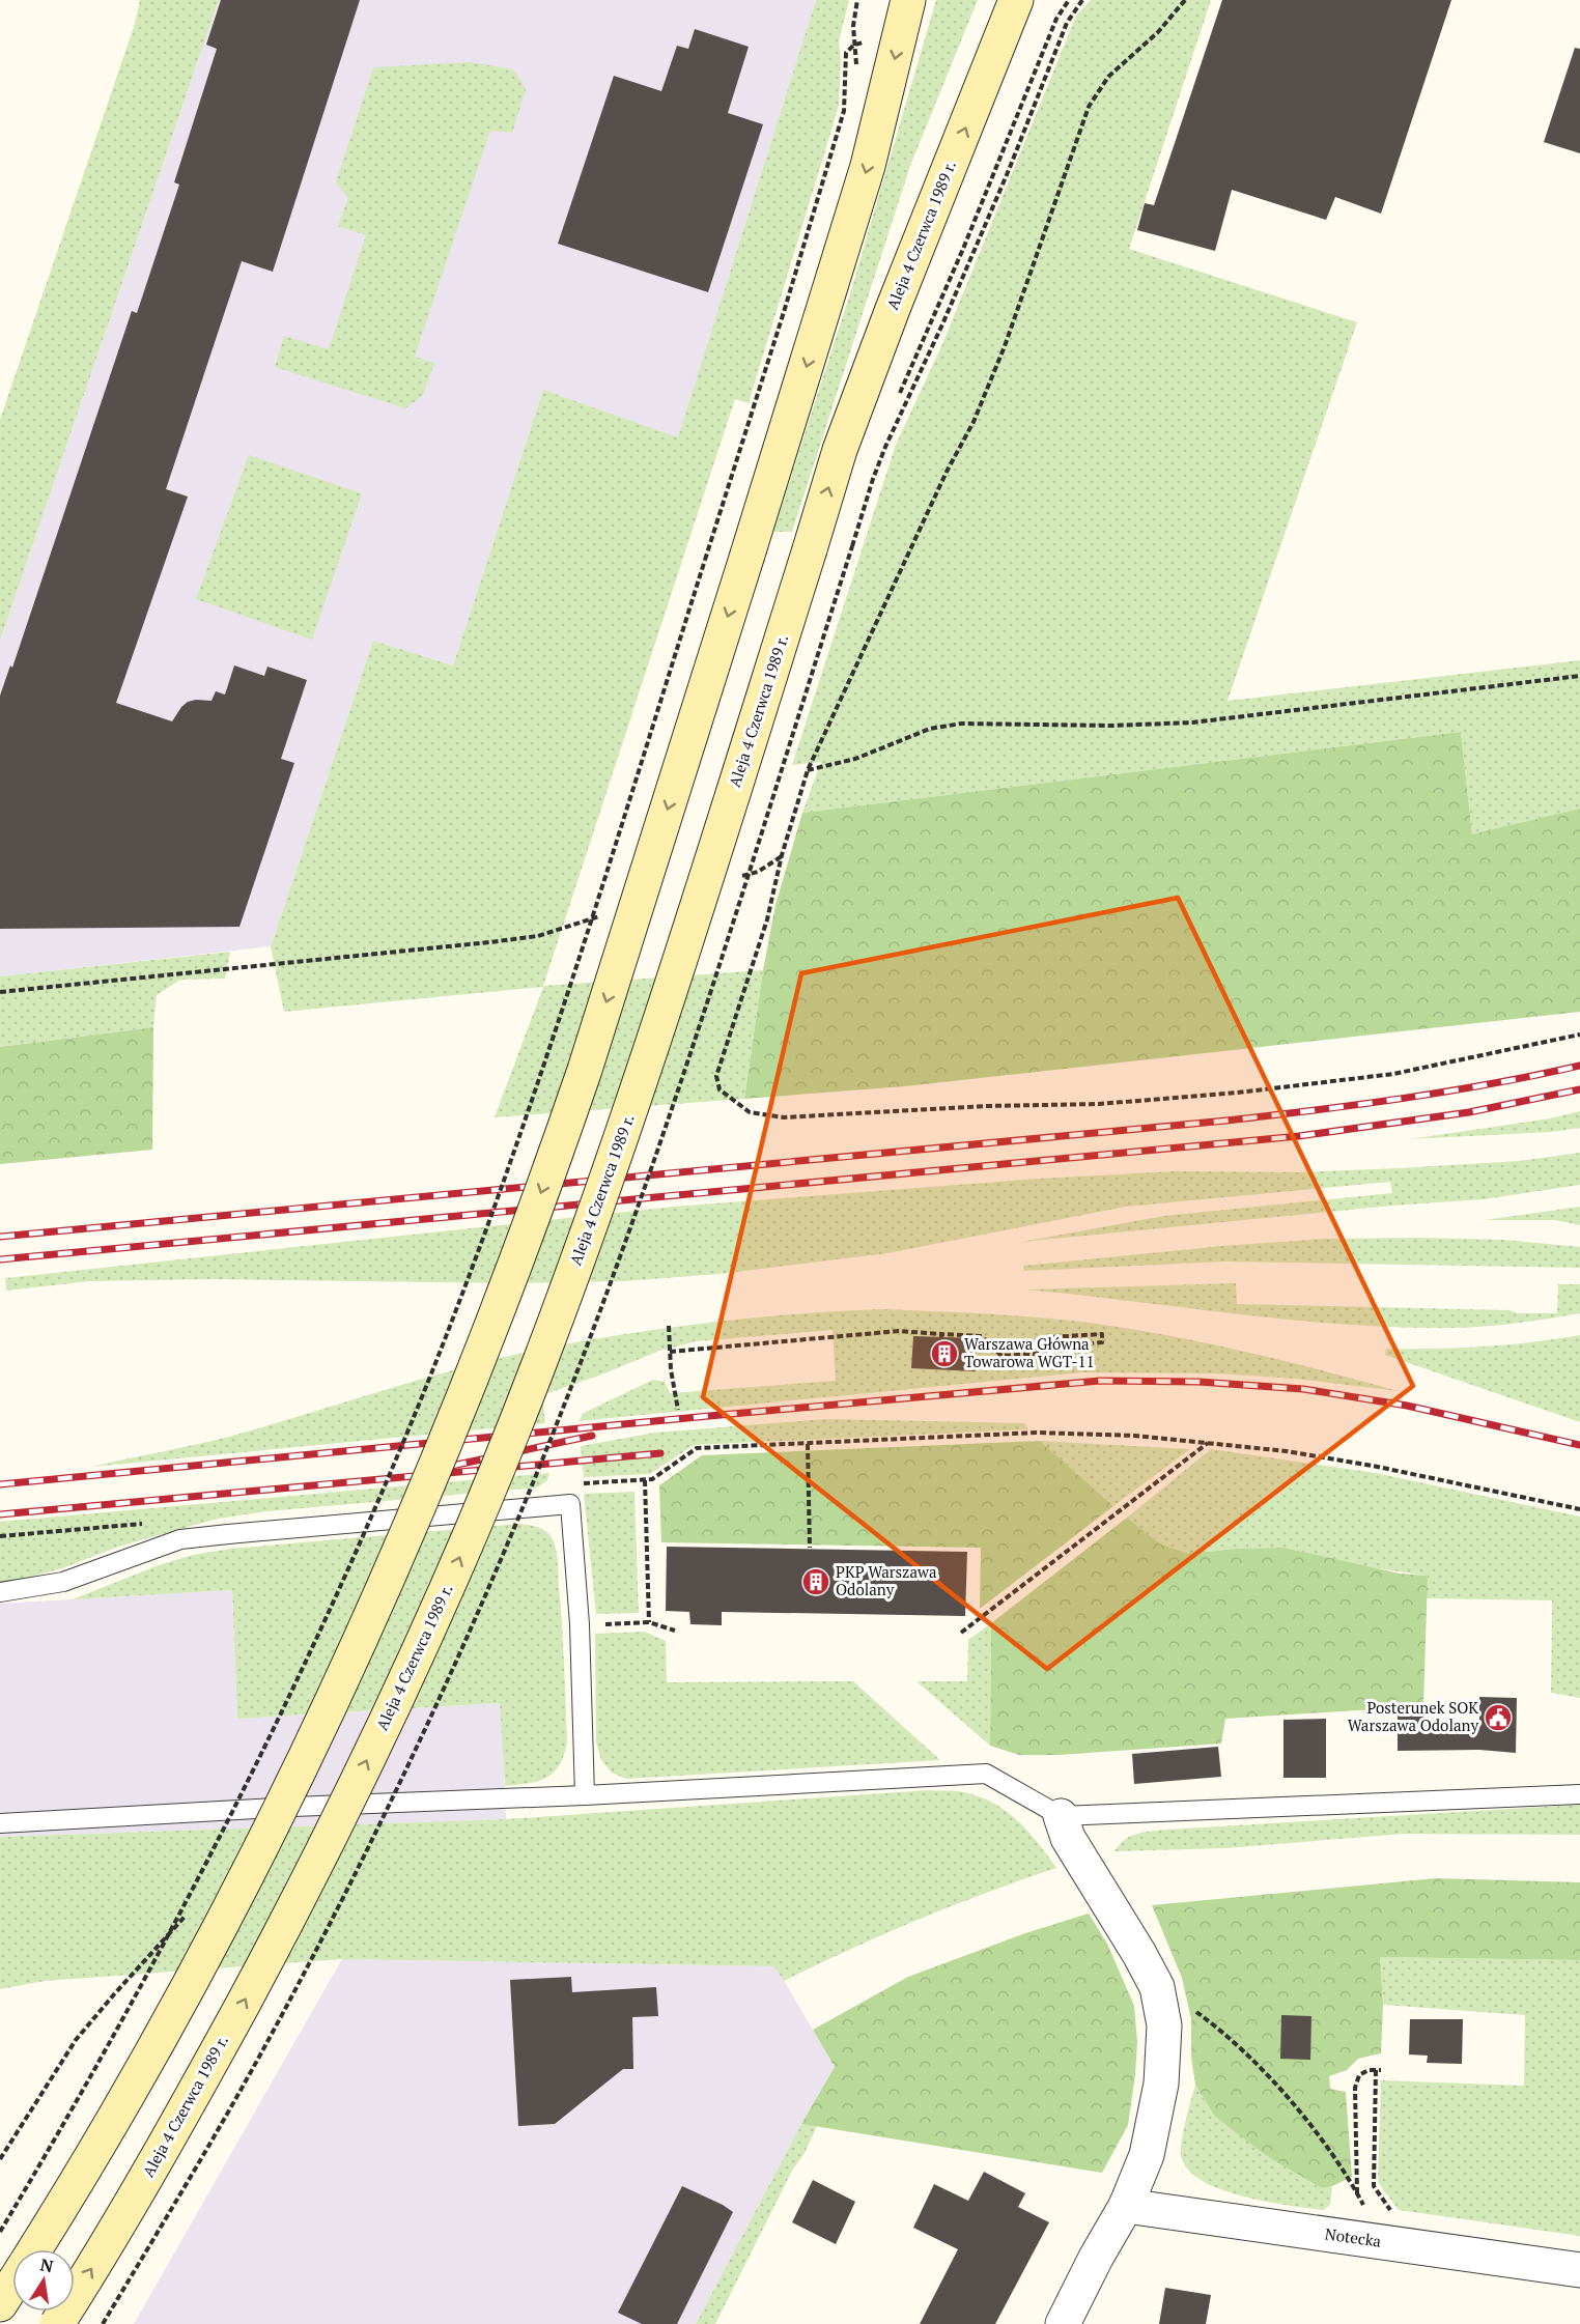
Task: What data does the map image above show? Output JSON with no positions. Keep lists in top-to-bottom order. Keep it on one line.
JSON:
{"streets":{"main road":["Aleja 4 Czerwca 1989 r."],"street":["Notecka"]},"places":{"building":["Warszawa Główna Towarowa WGT-11","PKP Warszawa Odolany"],"public building":["Posterunek SOK Warszawa Odolany"]},"north":"top"}
